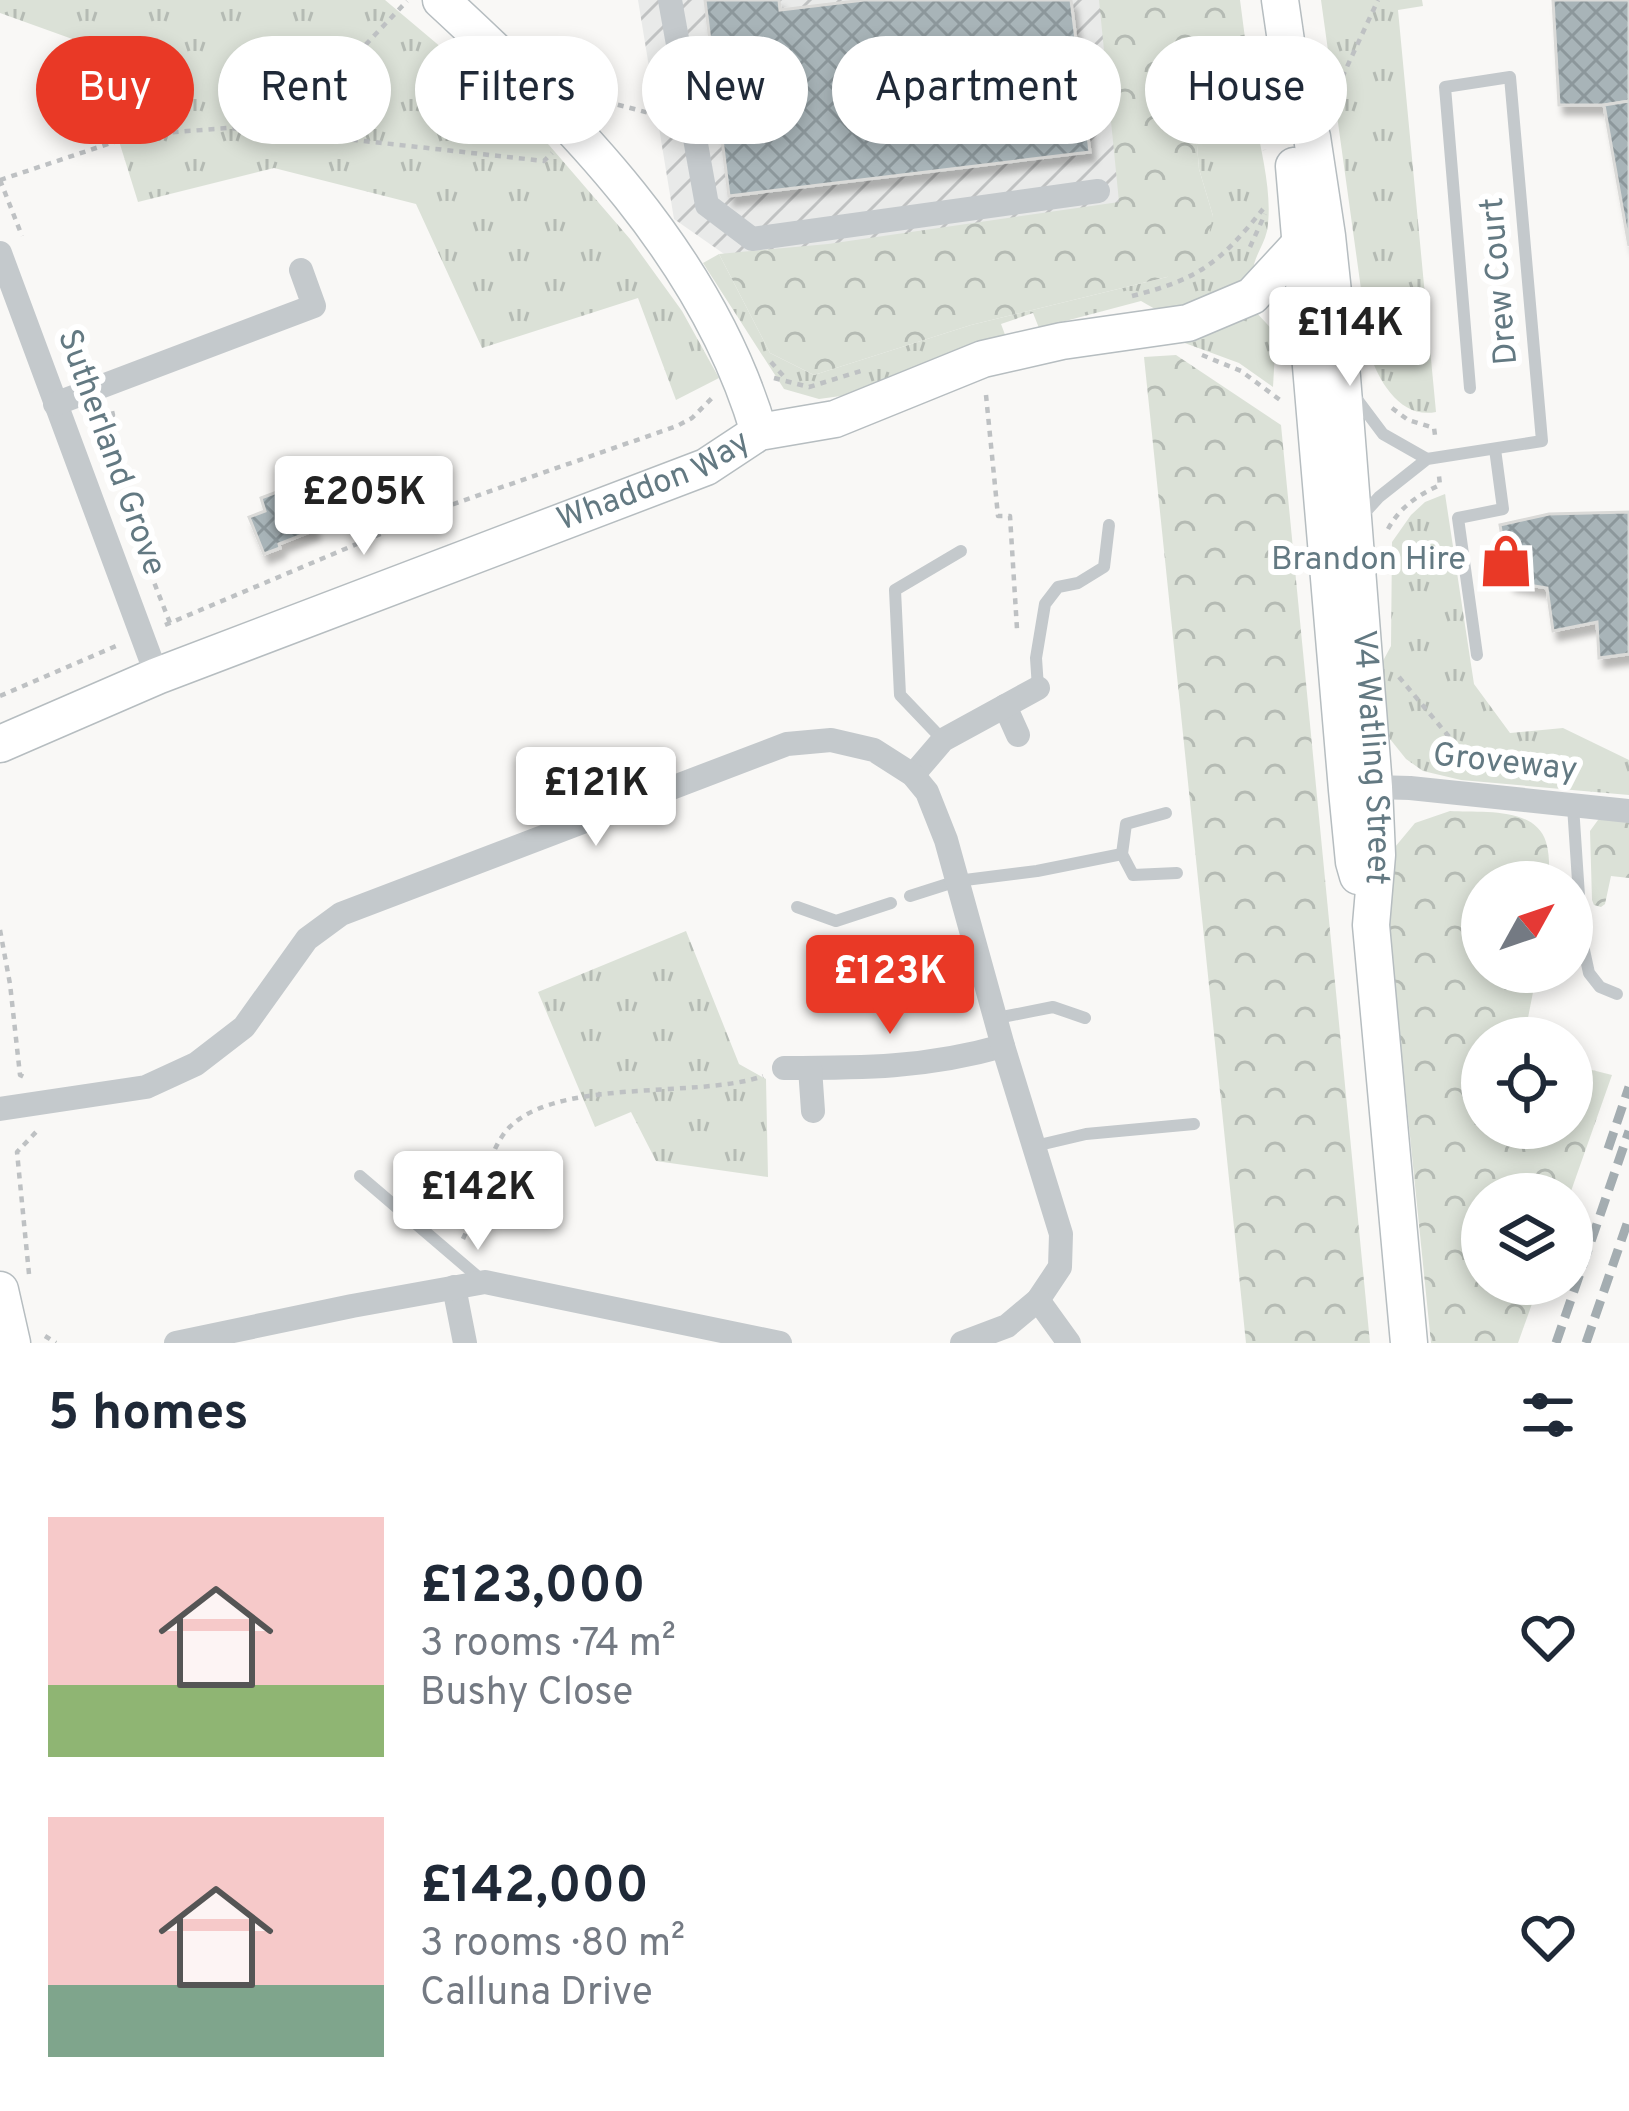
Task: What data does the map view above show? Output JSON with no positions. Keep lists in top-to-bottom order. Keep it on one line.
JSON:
{"streets":{"street":["Sutherland Grove","Whaddon Way","V4 Watling Street","Groveway"],"lane":["Drew Court"]},"crossings":[["Sutherland Grove","Whaddon Way"],["Whaddon Way","V4 Watling Street"],["V4 Watling Street","Groveway"]],"places":{"shop":["Brandon Hire"]},"north":"top right","page":{"chip":["Buy","Rent","Filters","New","Apartment","House"],"price":["£114K","£205K","£121K","£123K","£142K"],"heading":"5 homes","list":[{"name":"£123,000","note":"3 rooms · 74 m² · Bushy Close"},{"name":"£142,000","note":"3 rooms · 80 m² · Calluna Drive"}]}}
